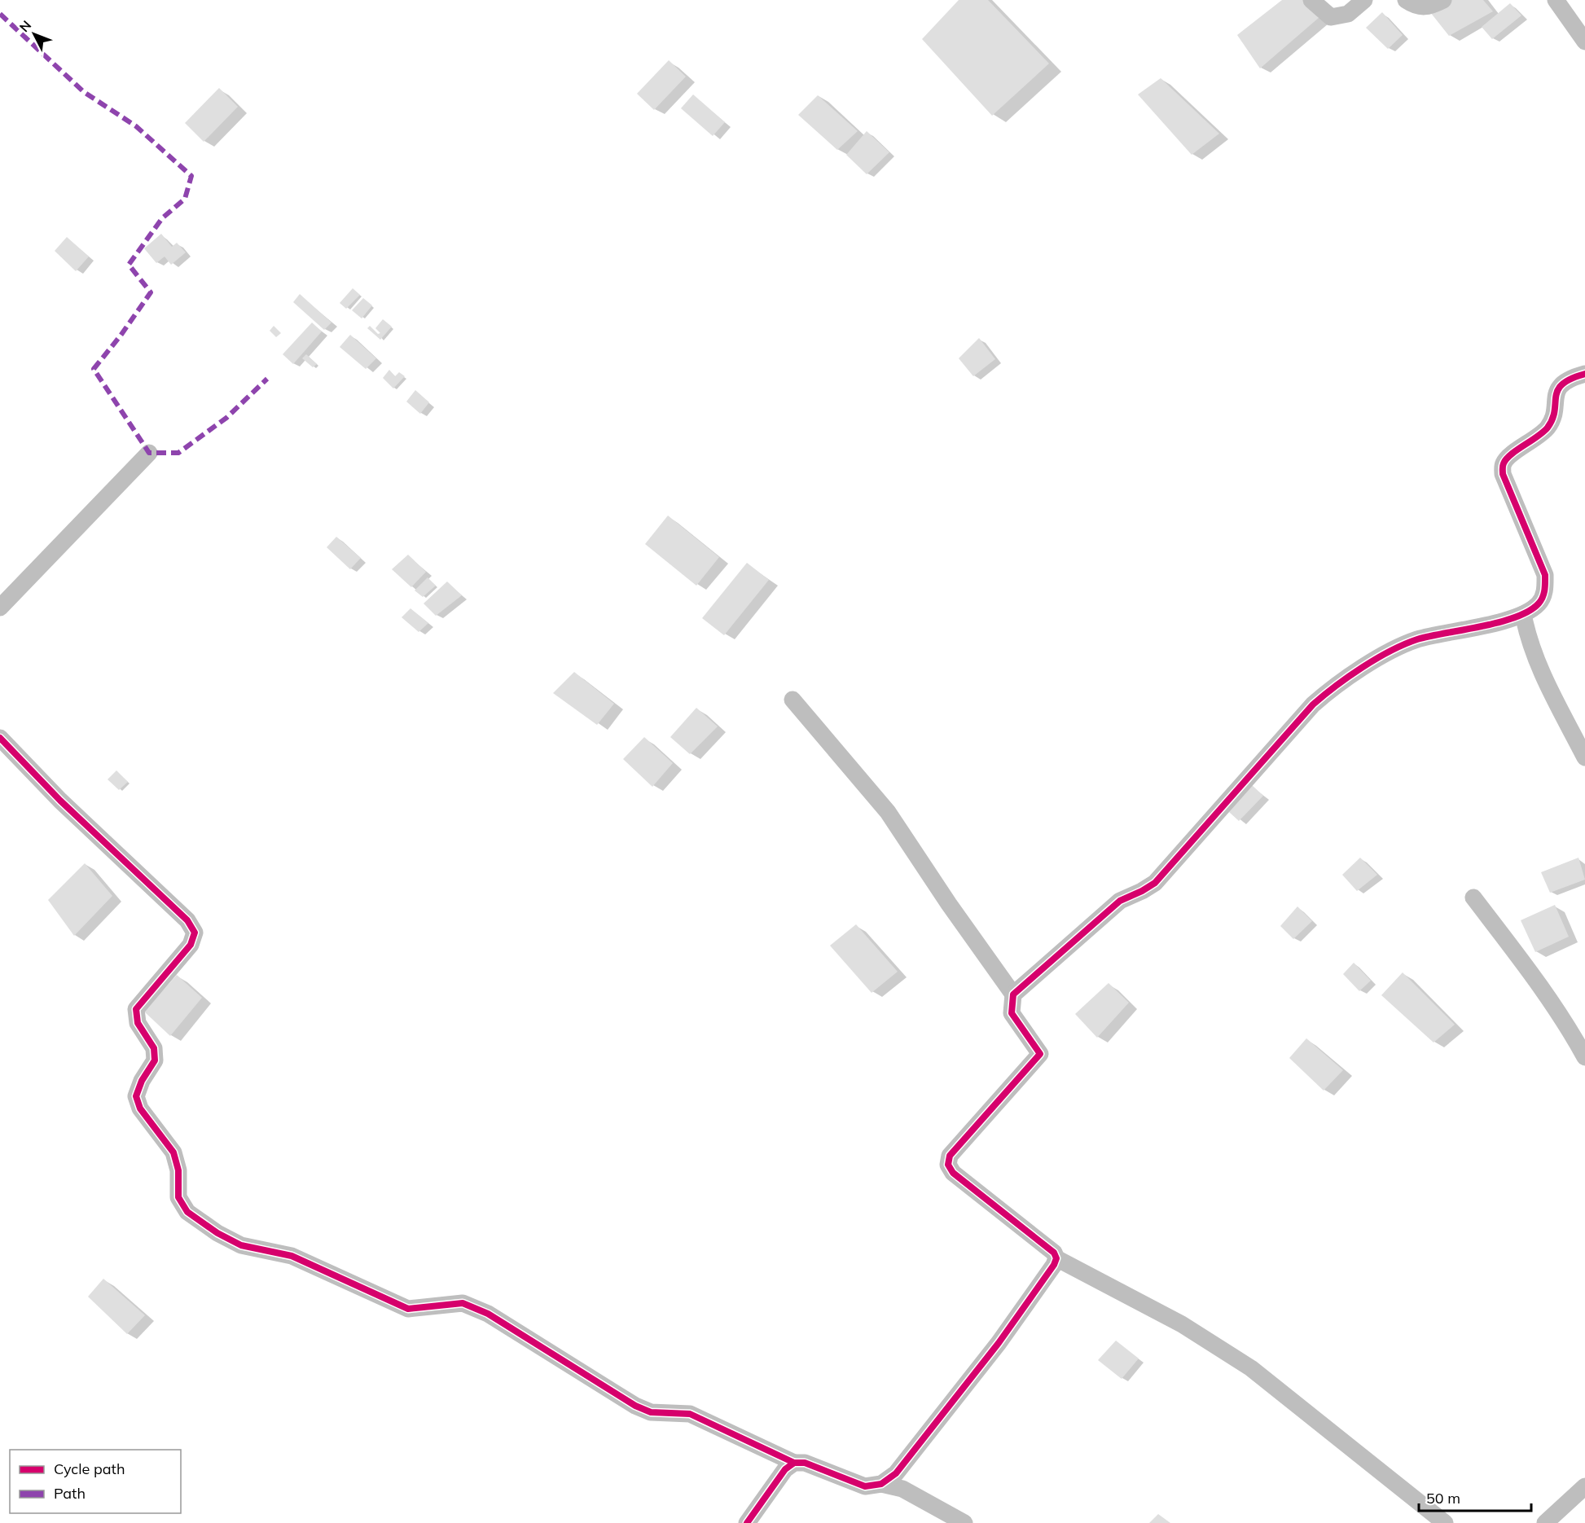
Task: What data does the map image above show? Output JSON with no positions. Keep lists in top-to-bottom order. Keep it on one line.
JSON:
{"legend":["Cycle path","Path"],"scale_bar":"50 m","north":"top left"}
